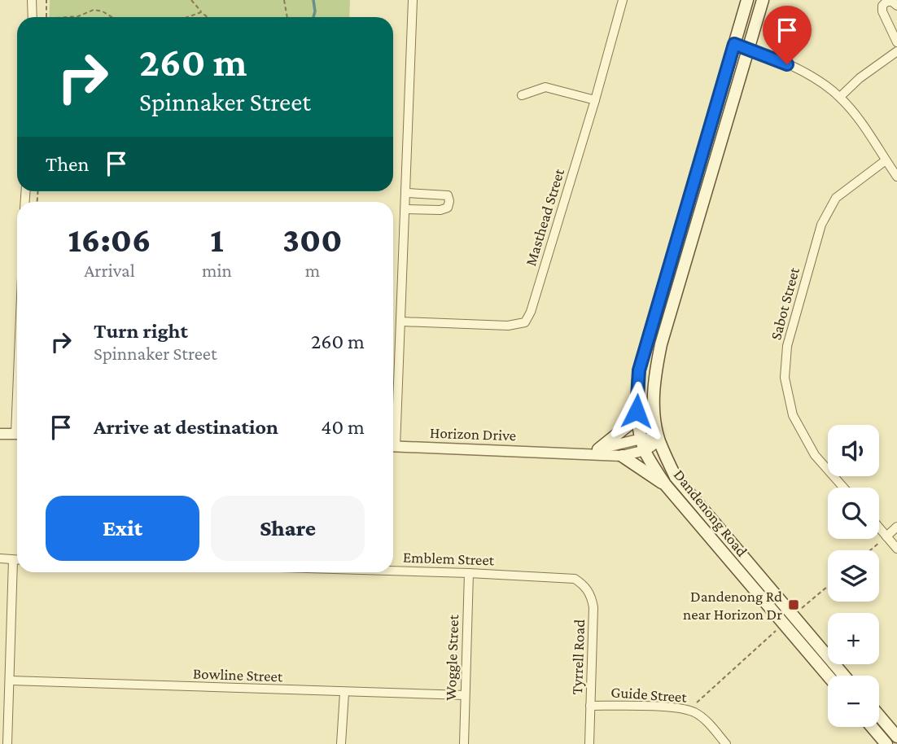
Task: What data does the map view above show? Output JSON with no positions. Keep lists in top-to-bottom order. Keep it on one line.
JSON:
{"streets":{"main road":["Dandenong Road"],"street":["Masthead Street","Sabot Street","Horizon Drive","Emblem Street","Tyrrell Road","Woggle Street","Bowline Street","Guide Street"]},"crossings":[["Horizon Drive","Dandenong Road"],["Emblem Street","Tyrrell Road"],["Emblem Street","Woggle Street"],["Tyrrell Road","Guide Street"],["Woggle Street","Bowline Street"]],"places":{"transit":["Dandenong Rd near Horizon Dr"]},"page":{"turn":["260 m","Spinnaker Street"],"then":"Then","eta":["16:06","Arrival","1","min","300","m"],"list":[{"name":"Turn right","note":"Spinnaker Street","value":"260 m"},{"name":"Arrive at destination","value":"40 m"}],"map_buttons":["+","−"],"buttons":["Exit","Share"]}}
